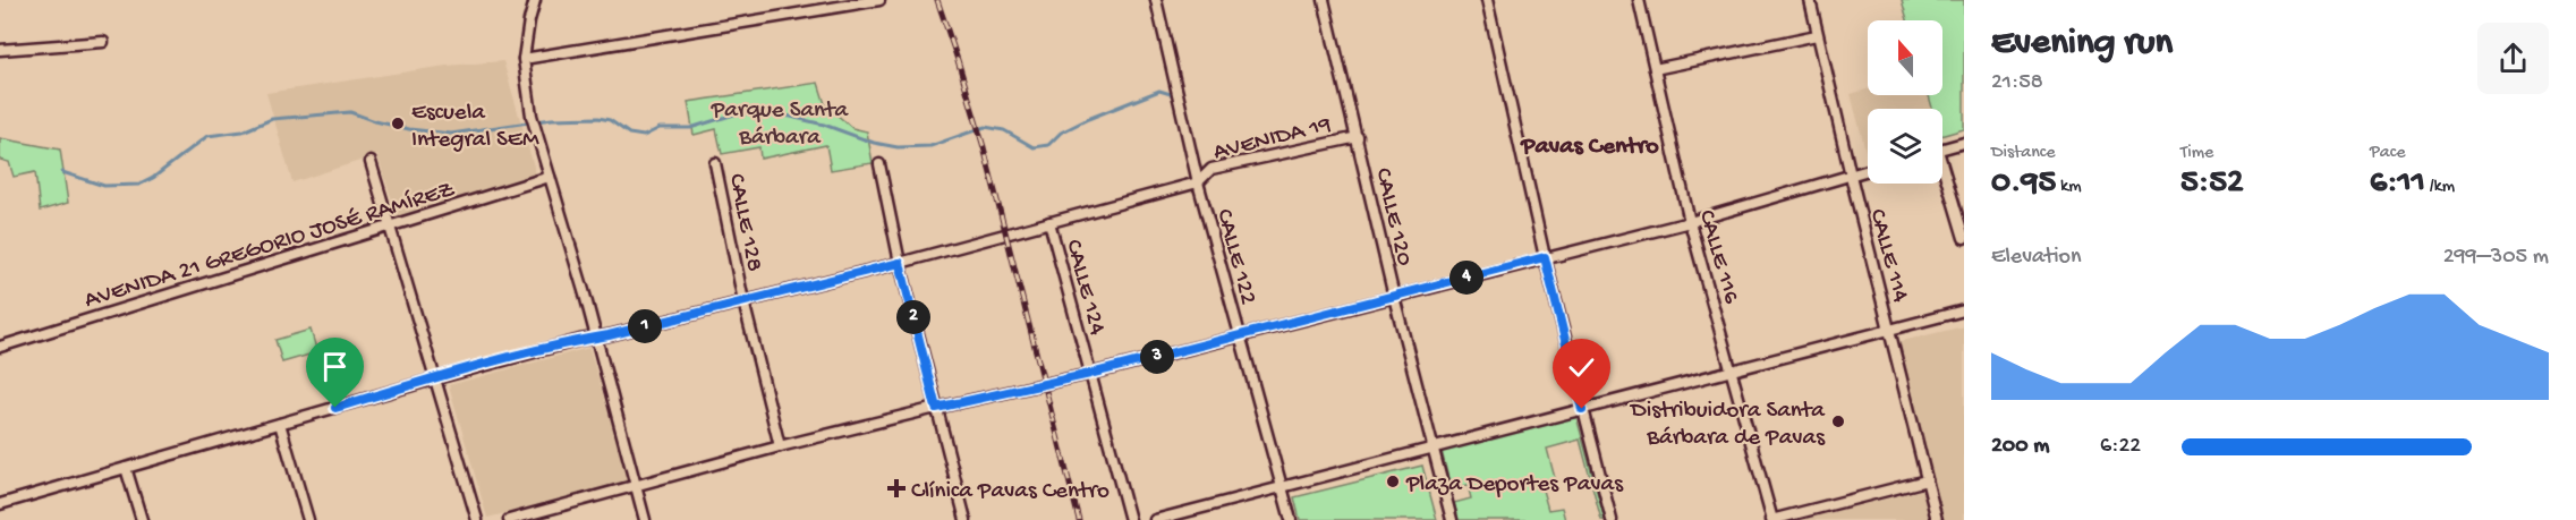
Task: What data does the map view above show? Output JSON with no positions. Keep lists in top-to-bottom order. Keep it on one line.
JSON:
{"streets":{"street":["AVENIDA 19","CALLE 120","CALLE 128","AVENIDA 21 GREGORIO JOSÉ RAMÍREZ","CALLE 114","CALLE 122","CALLE 116","CALLE 124"]},"crossings":[["AVENIDA 19","CALLE 120"],["AVENIDA 19","CALLE 128"],["AVENIDA 19","CALLE 122"],["AVENIDA 19","CALLE 124"]],"districts":["Pavas Centro"],"parks":["Parque Santa Bárbara"],"places":{"other":["Escuela Integral SEM","Distribuidora Santa Bárbara de Pavas","Plaza Deportes Pavas"],"health":["Clínica Pavas Centro"]},"north":"top","page":{"heading":["Evening run","21:58"],"stats":[["Distance","0.95 km"],["Time","5:52"],["Pace","6:11 /km"]],"chart":["Elevation","299–305 m"],"pins":["4","2","1","3"],"list":[{"name":"200 m","note":"6:22"}]}}
